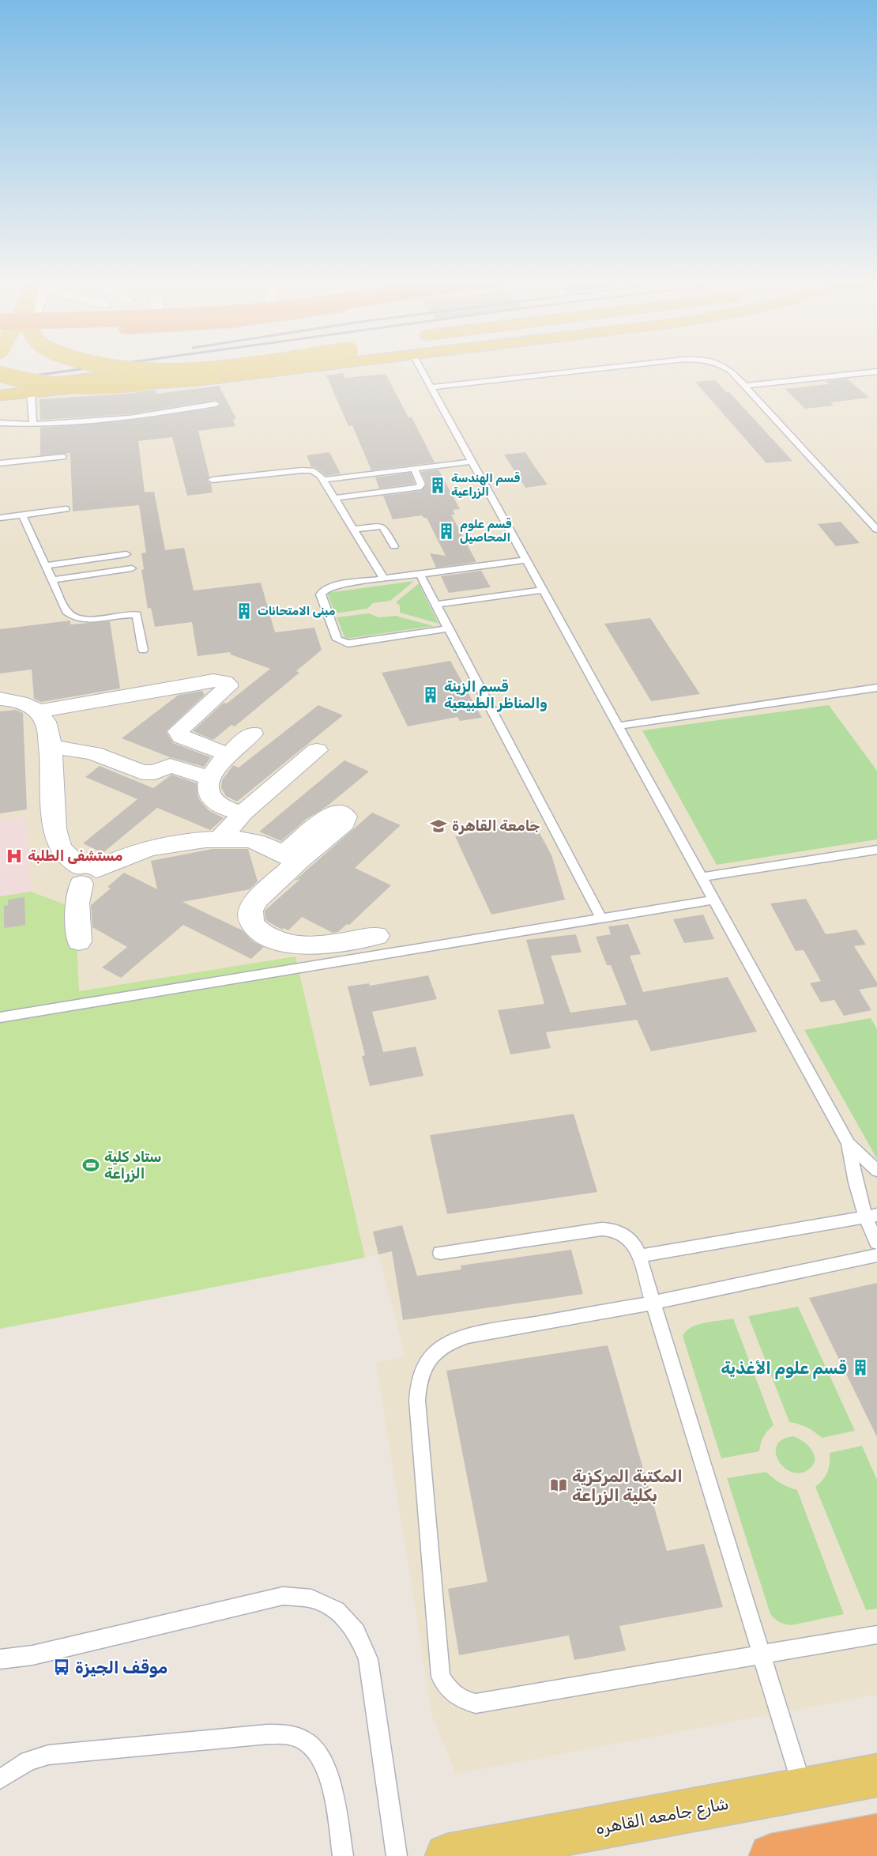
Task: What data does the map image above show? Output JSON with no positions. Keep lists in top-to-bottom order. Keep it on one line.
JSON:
{"streets":{"main road":["شارع جامعه القاهره"]},"places":{"building":["قسم الهندسة الزراعية","قسم علوم المحاصيل","مبنى الامتحانات","قسم الزينة والمناظر الطبيعية","قسم علوم الأغذية"],"school or university":["جامعة القاهرة"],"hospital":["مستشفى الطلبة"],"sports":["ستاد كلية الزراعة"],"library":["المكتبة المركزية بكلية الزراعة"],"bus stop":["موقف الجيزة"]}}
